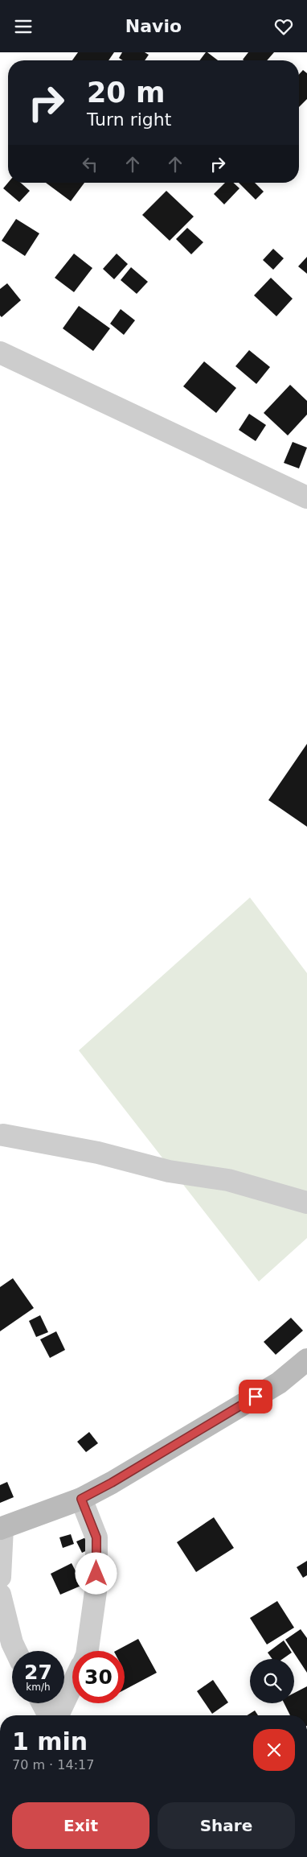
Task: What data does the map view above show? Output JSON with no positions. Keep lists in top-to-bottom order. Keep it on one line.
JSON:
{"page":{"header":"Navio","turn":["20 m","Turn right"],"speed":"27 km/h","limit":"30","heading":["1 min","70 m · 14:17"],"buttons":["Exit","Share"]}}
